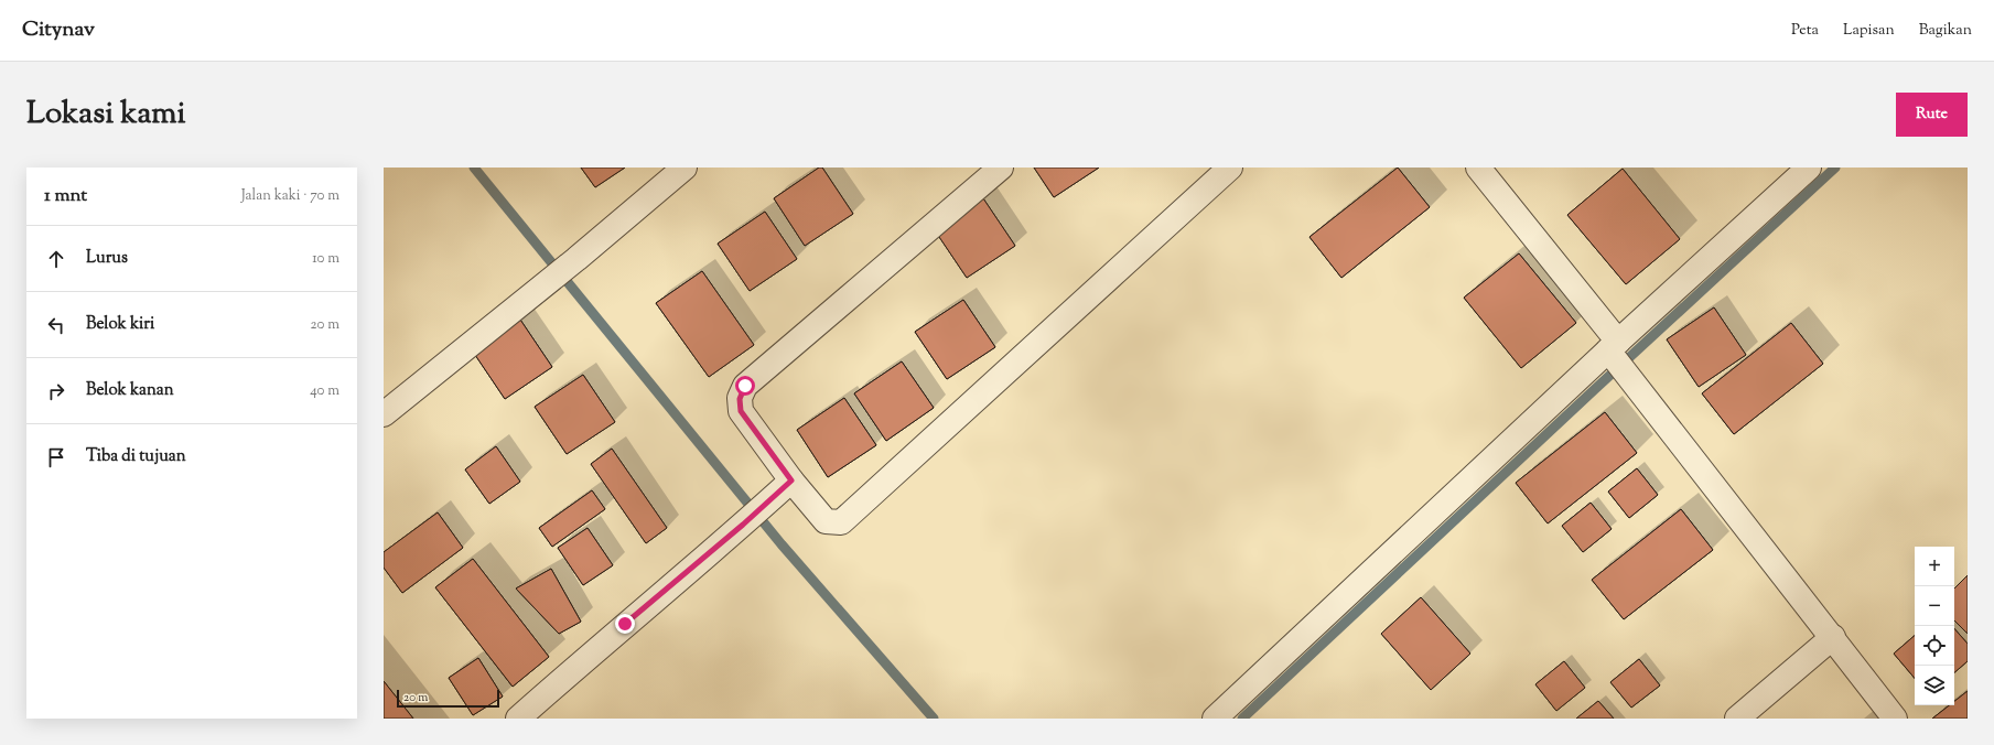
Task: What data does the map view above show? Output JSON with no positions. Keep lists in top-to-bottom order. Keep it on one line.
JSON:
{"scale_bar":"20 m","page":{"header":"Citynav","nav":["Peta","Lapisan","Bagikan"],"title":"Lokasi kami","buttons":"Rute","heading":["1 mnt","Jalan kaki · 70 m"],"list":[["Lurus","10 m"],["Belok kiri","20 m"],["Belok kanan","40 m"],"Tiba di tujuan"],"map_buttons":["+","−"],"scale":"20 m"}}
